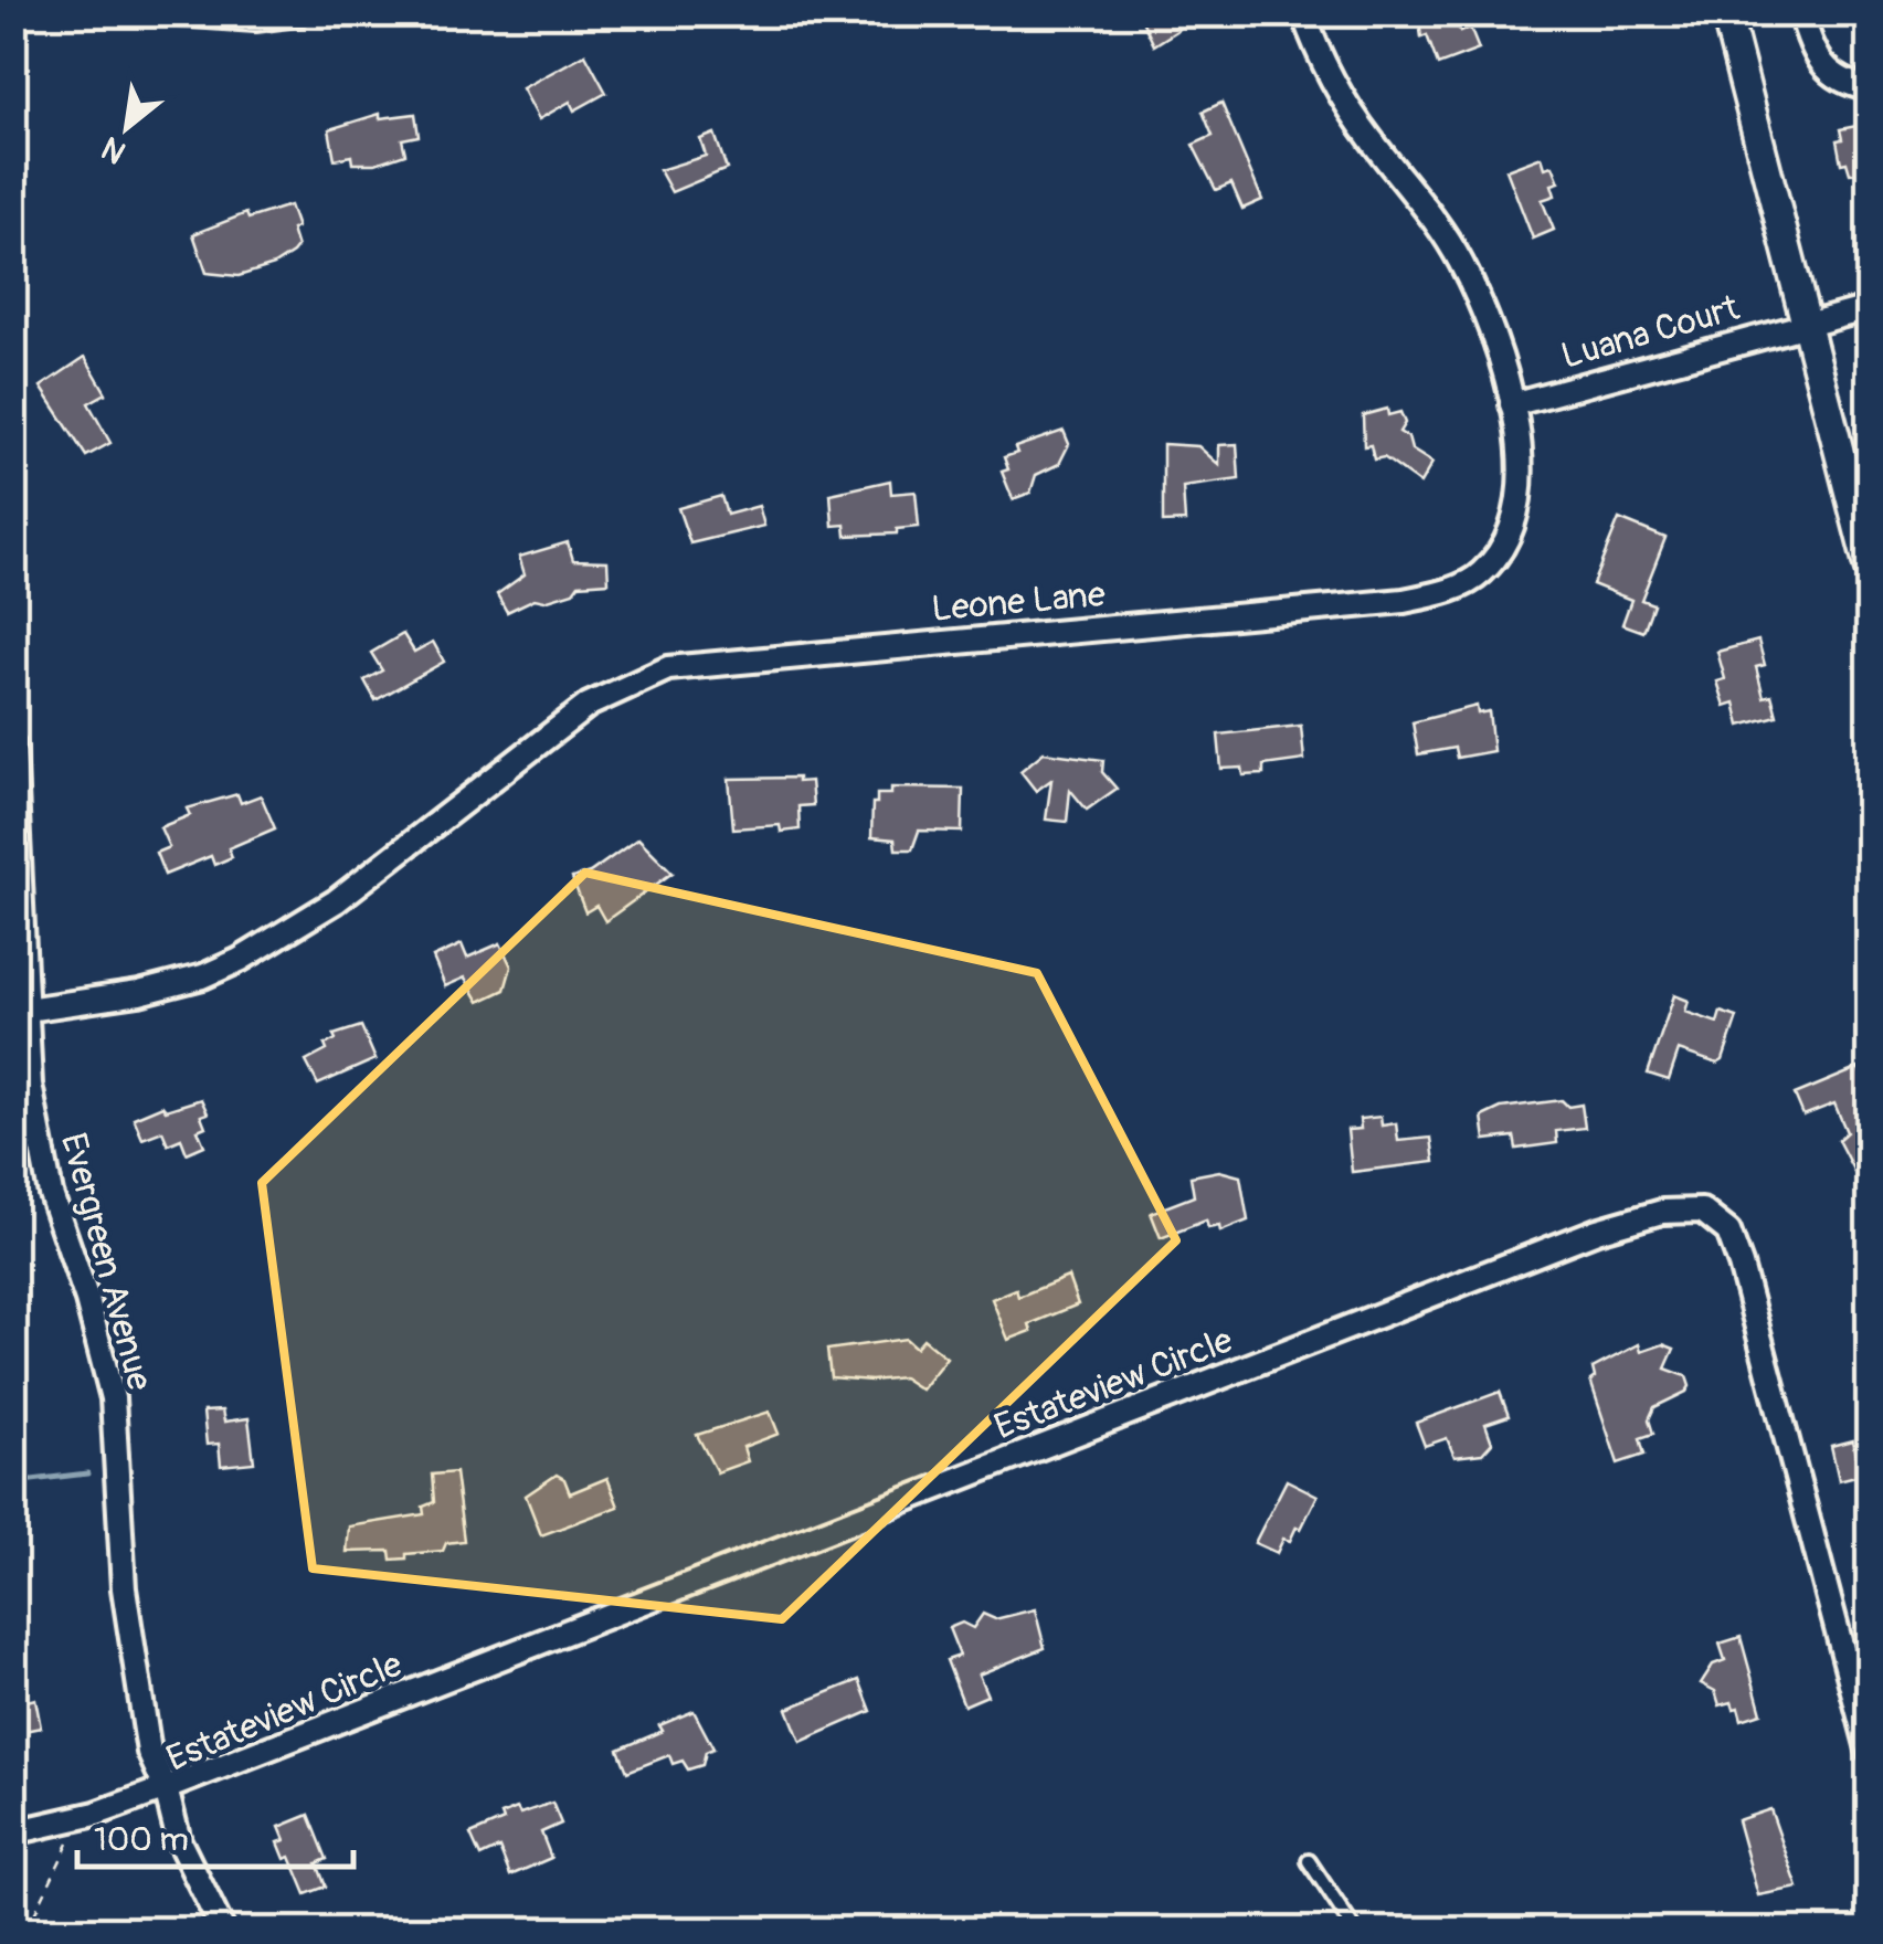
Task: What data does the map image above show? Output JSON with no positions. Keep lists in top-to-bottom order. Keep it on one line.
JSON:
{"streets":{"street":["Luana Court","Leone Lane","Evergreen Avenue","Estateview Circle"]},"crossings":[["Luana Court","Leone Lane"],["Leone Lane","Evergreen Avenue"],["Evergreen Avenue","Estateview Circle"]],"scale_bar":"100 m","north":"bottom left"}
